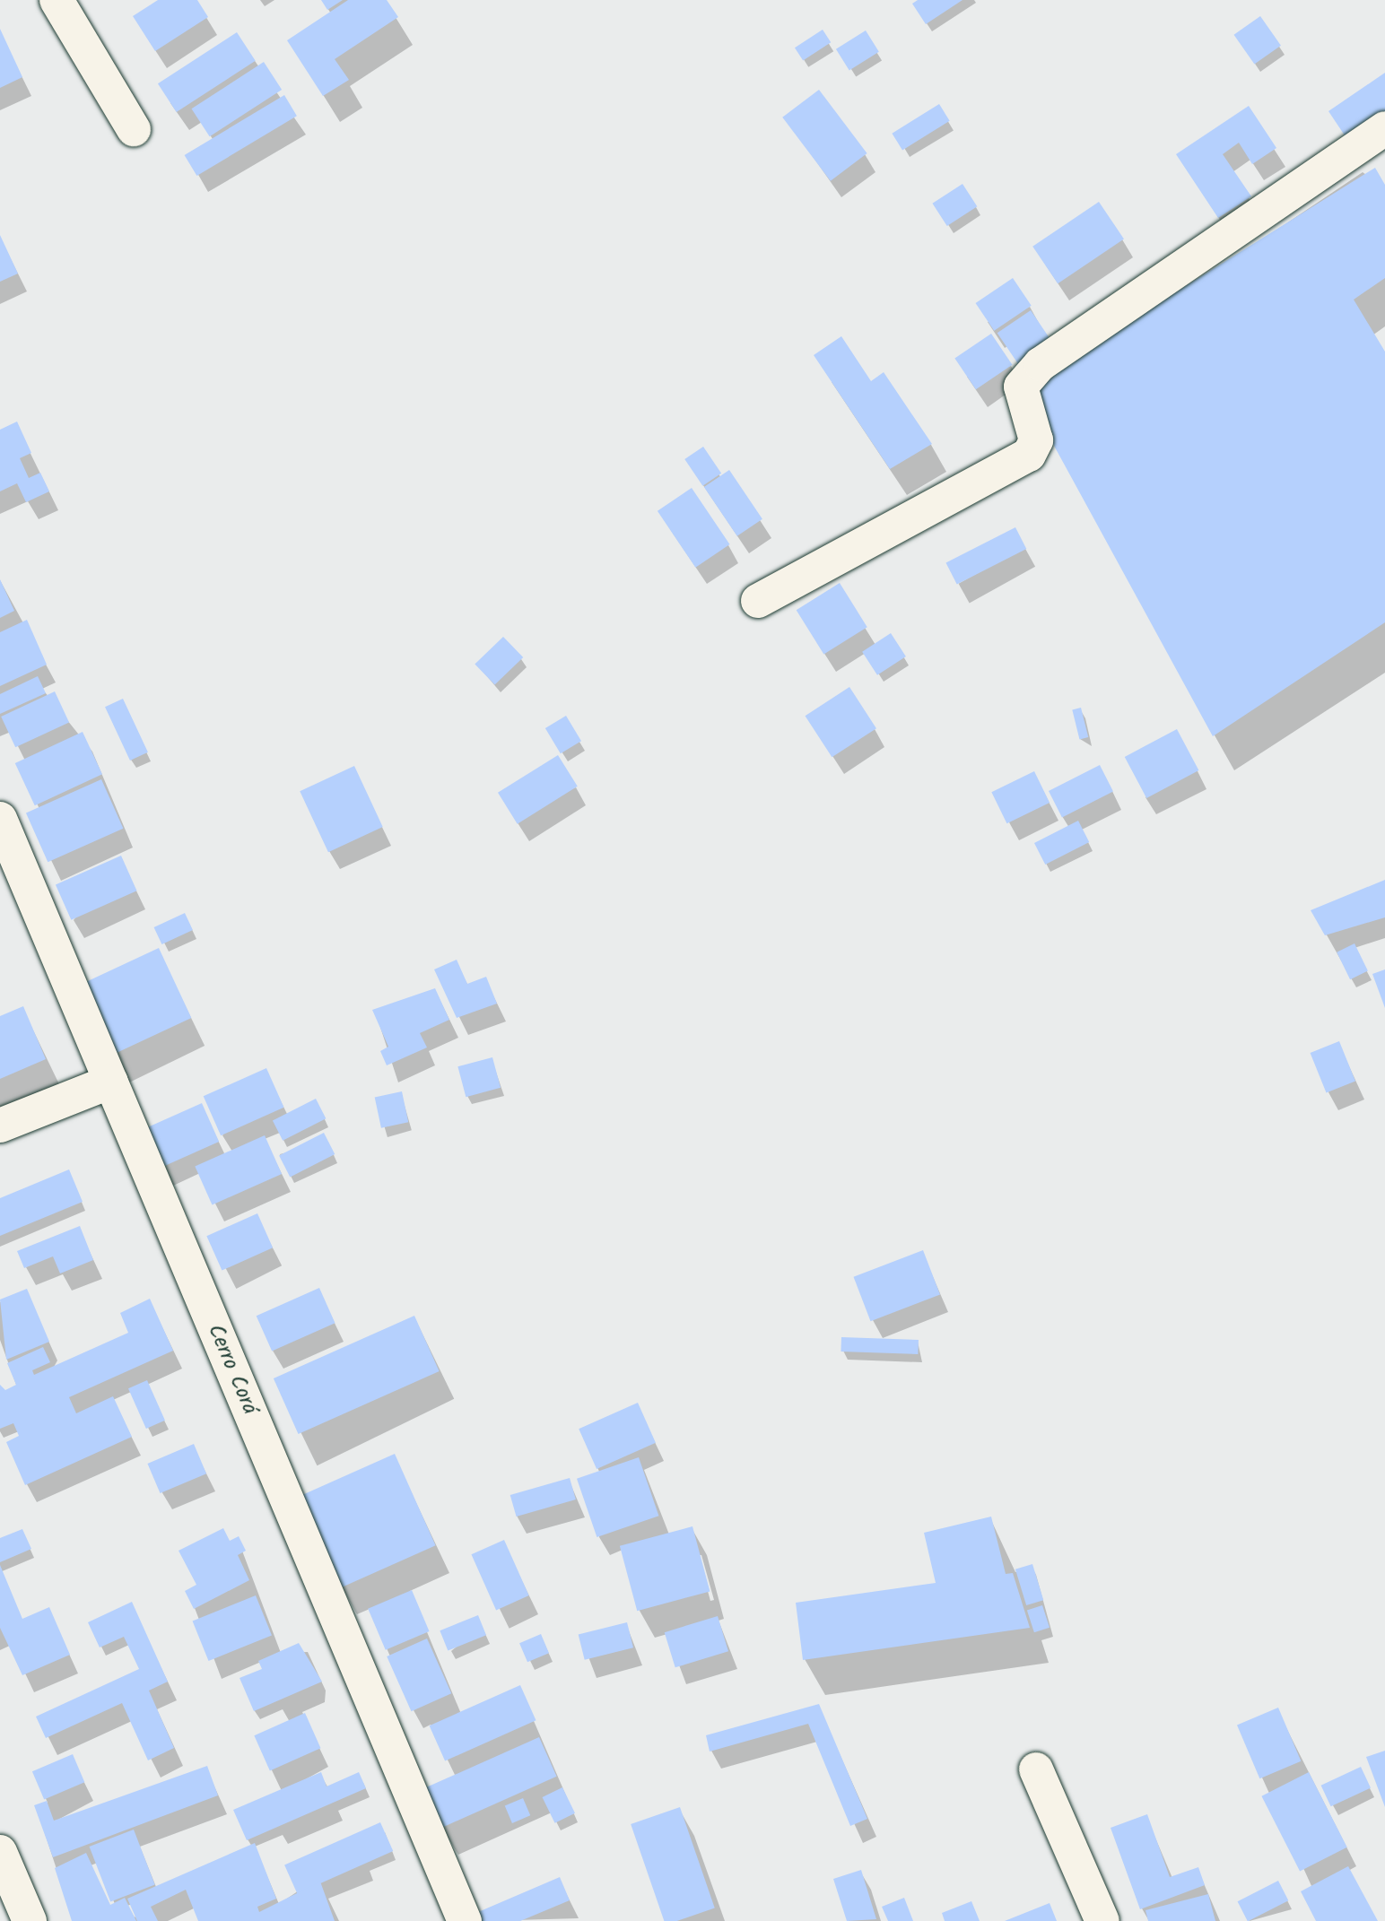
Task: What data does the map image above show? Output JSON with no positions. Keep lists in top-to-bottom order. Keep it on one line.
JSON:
{"streets":{"street":["Cerro Corá"]}}
